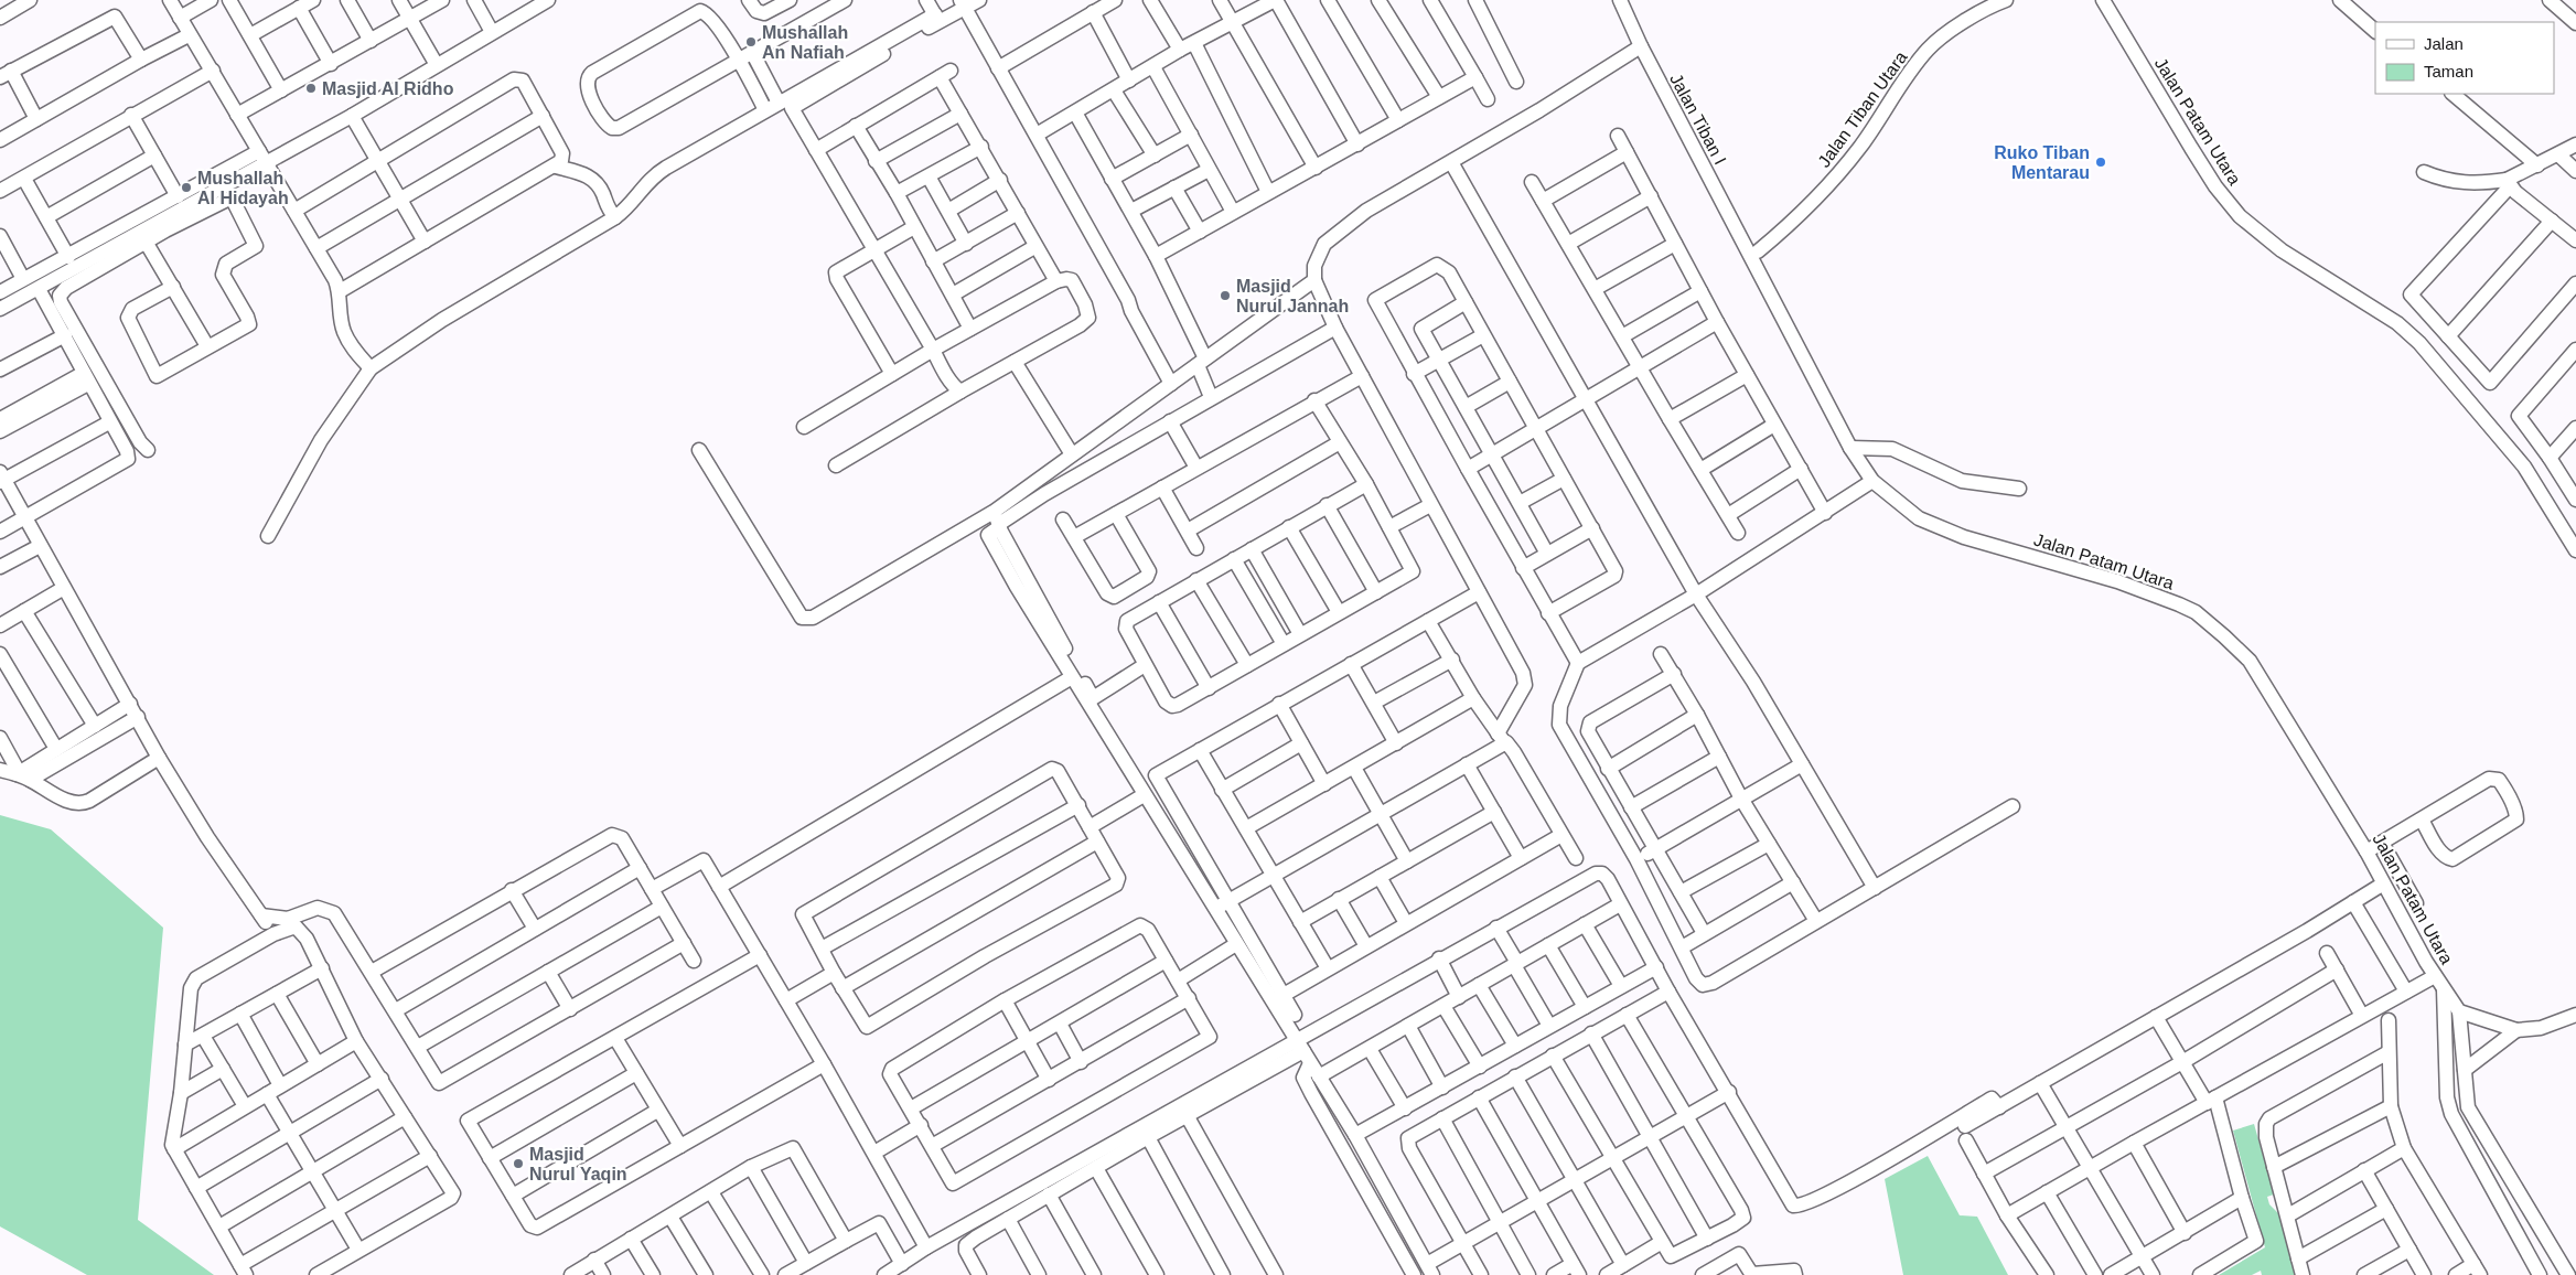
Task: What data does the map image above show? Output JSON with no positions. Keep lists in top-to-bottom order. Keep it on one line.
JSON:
{"streets":{"street":["Jalan Tiban Utara","Jalan Tiban I","Jalan Patam Utara"]},"crossings":[["Jalan Tiban Utara","Jalan Tiban I"],["Jalan Tiban Utara","Jalan Patam Utara"],["Jalan Tiban I","Jalan Patam Utara"]],"places":["Mushallah An Nafiah","Masjid Al Ridho","Ruko Tiban Mentarau","Mushallah Al Hidayah","Masjid Nurul Jannah","Masjid Nurul Yaqin"],"legend":["Jalan","Taman"]}
